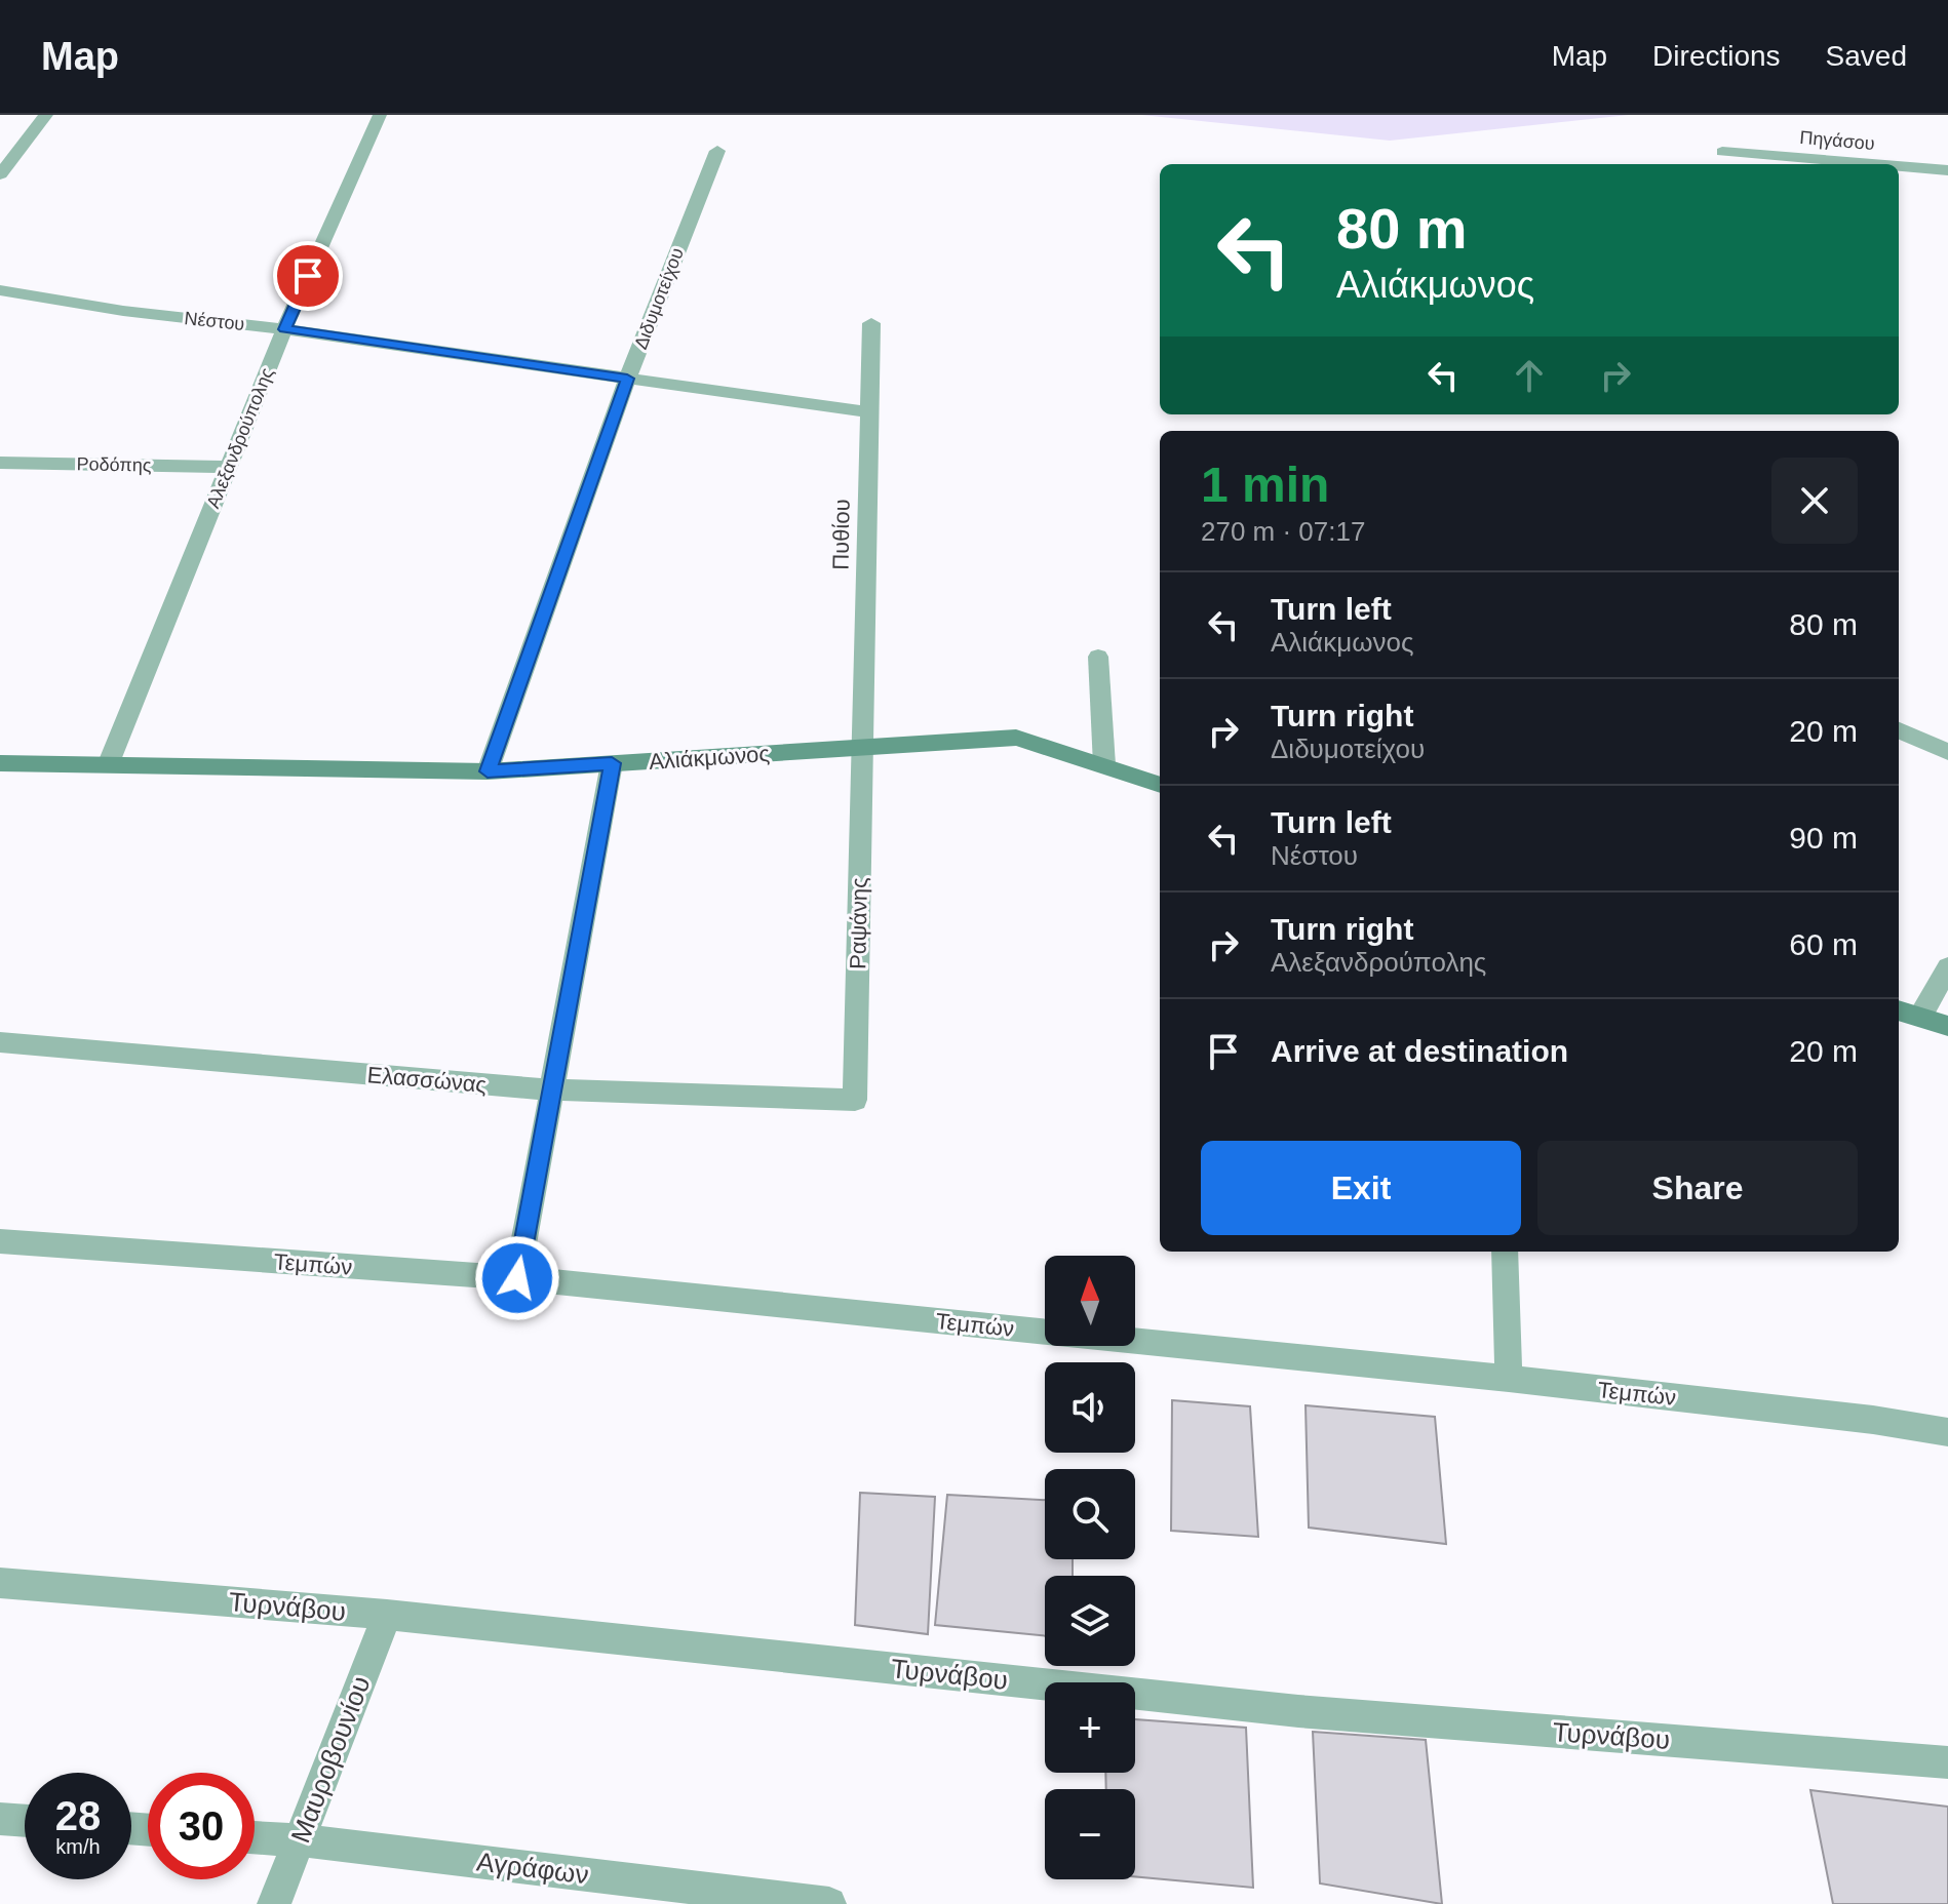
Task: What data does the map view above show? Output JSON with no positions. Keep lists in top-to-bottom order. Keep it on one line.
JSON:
{"streets":{"street":["Πηγάσου","Διδυμοτείχου","Νέστου","Αλεξανδρούπολης","Ροδόπης","Πυθίου","Αλιάκμωνος","Ραψάνης","Ελασσώνας","Τεμπών","Τυρνάβου","Μαυροβουνίου","Αγράφων"]},"crossings":[["Διδυμοτείχου","Νέστου"],["Διδυμοτείχου","Αλιάκμωνος"],["Νέστου","Αλεξανδρούπολης"],["Νέστου","Πυθίου"],["Αλεξανδρούπολης","Ροδόπης"],["Αλεξανδρούπολης","Αλιάκμωνος"],["Πυθίου","Αλιάκμωνος"],["Πυθίου","Ραψάνης"],["Αλιάκμωνος","Ραψάνης"],["Ραψάνης","Ελασσώνας"],["Τυρνάβου","Μαυροβουνίου"],["Μαυροβουνίου","Αγράφων"]],"north":"top","page":{"header":"Map","nav":["Map","Directions","Saved"],"turn":["80 m","Αλιάκμωνος"],"heading":["1 min","270 m · 07:17"],"list":[{"name":"Turn left","note":"Αλιάκμωνος","value":"80 m"},{"name":"Turn right","note":"Διδυμοτείχου","value":"20 m"},{"name":"Turn left","note":"Νέστου","value":"90 m"},{"name":"Turn right","note":"Αλεξανδρούπολης","value":"60 m"},{"name":"Arrive at destination","value":"20 m"}],"buttons":["Exit","Share"],"map_buttons":["+","−"],"speed":"28 km/h","limit":"30"}}
